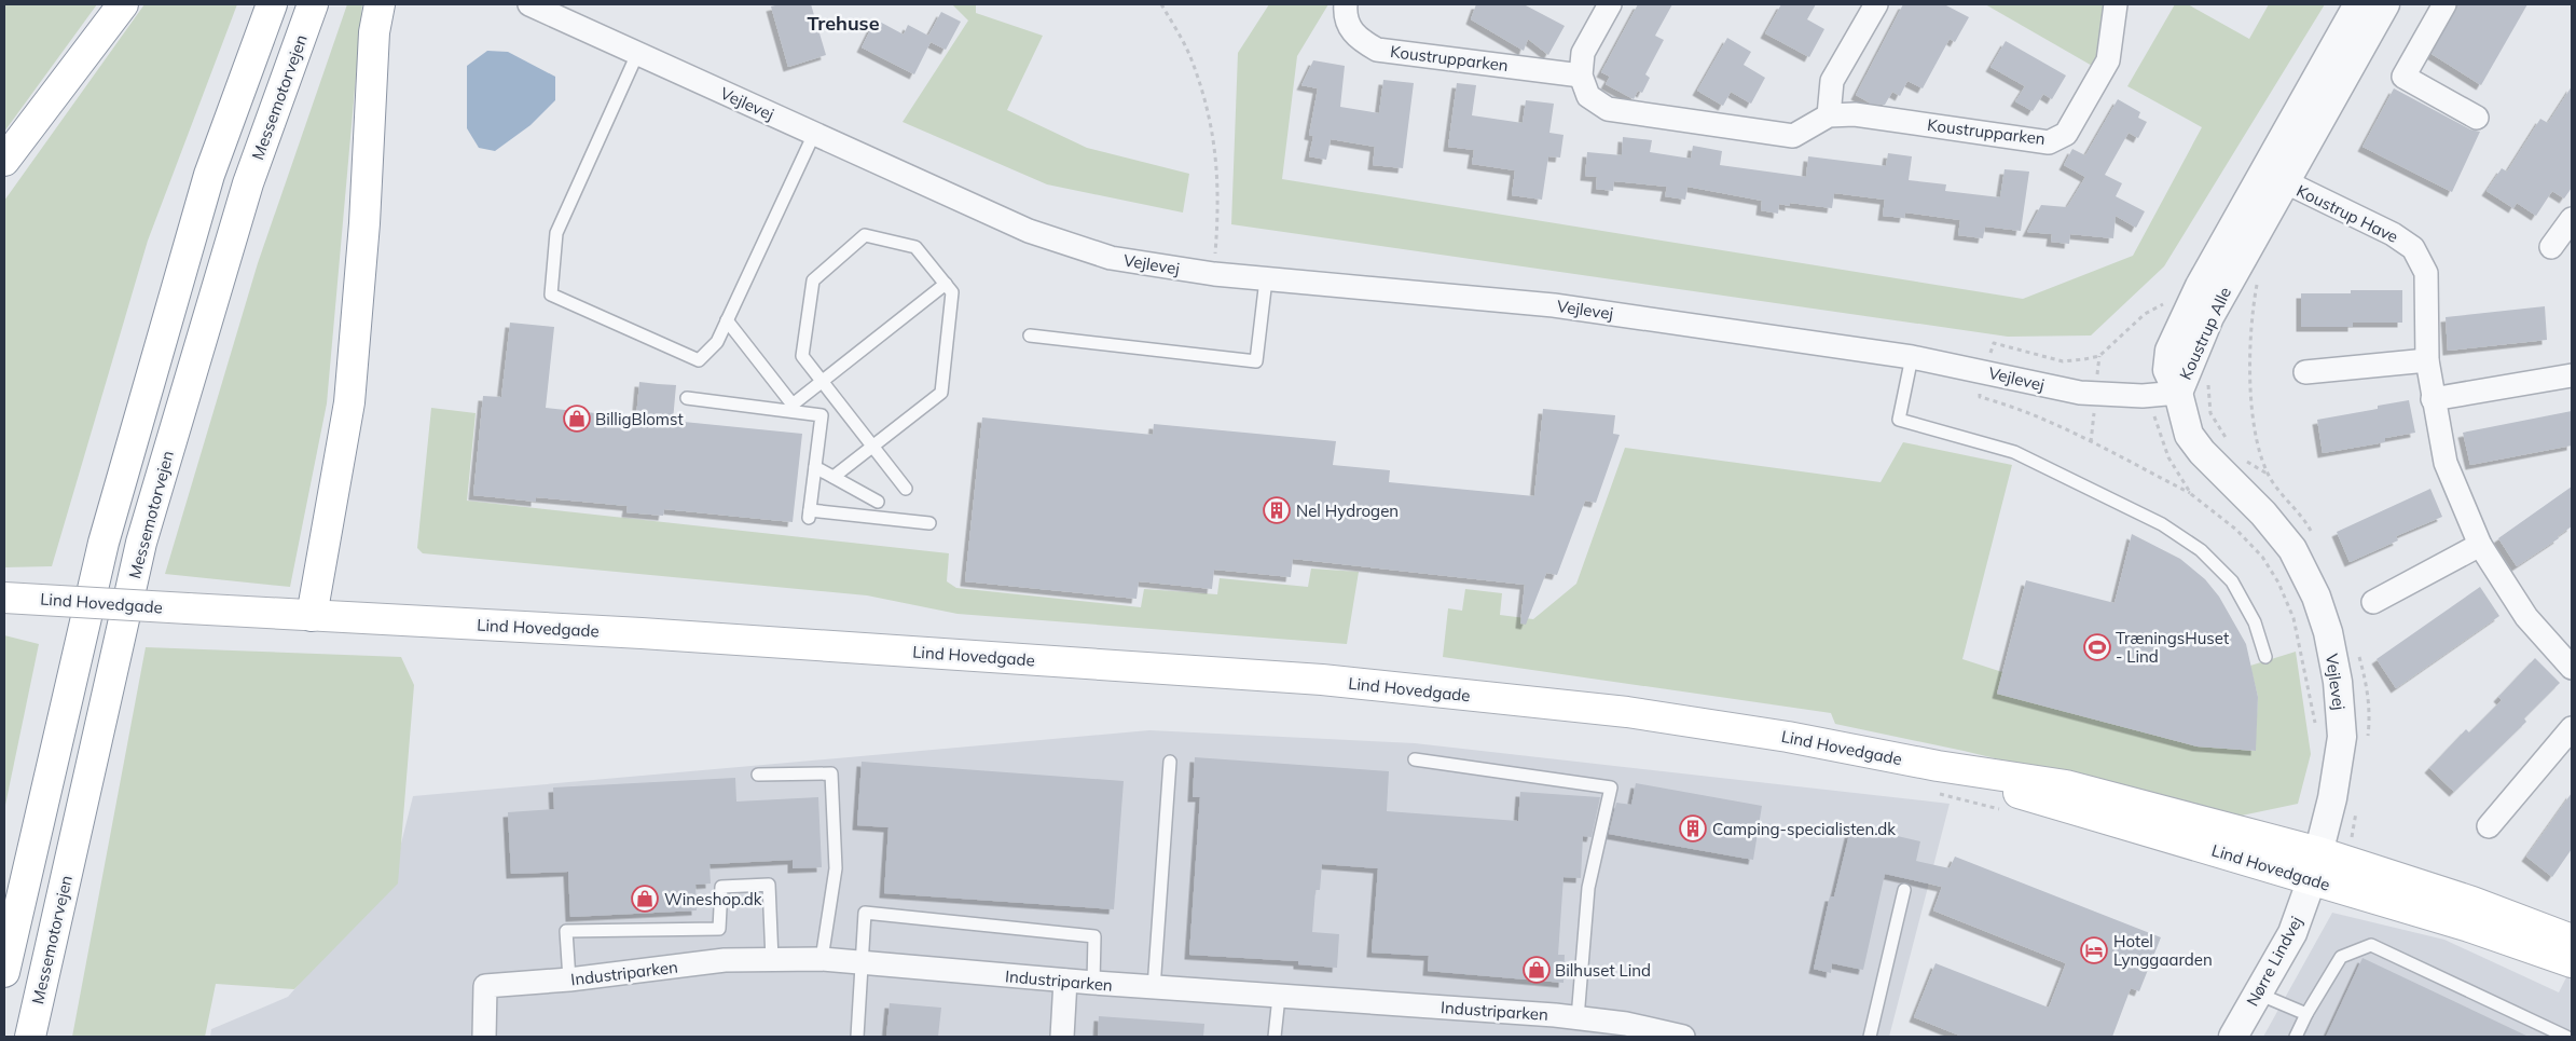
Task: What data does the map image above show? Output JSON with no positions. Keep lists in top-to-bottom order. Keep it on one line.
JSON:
{"streets":{"main road":["Messemotorvejen","Lind Hovedgade"],"street":["Koustrupparken","Vejlevej","Koustrup Have","Koustrup Alle","Nørre Lindvej","Industriparken"]},"crossings":[["Vejlevej","Koustrup Alle"],["Vejlevej","Lind Hovedgade"],["Vejlevej","Nørre Lindvej"],["Koustrup Have","Koustrup Alle"],["Lind Hovedgade","Nørre Lindvej"]],"districts":["Trehuse"],"places":{"shop":["BilligBlomst","Wineshop.dk","Bilhuset Lind"],"building":["Nel Hydrogen","Camping-specialisten.dk"],"sports":["TræningsHuset - Lind"],"hotel":["Hotel Lynggaarden"]}}
